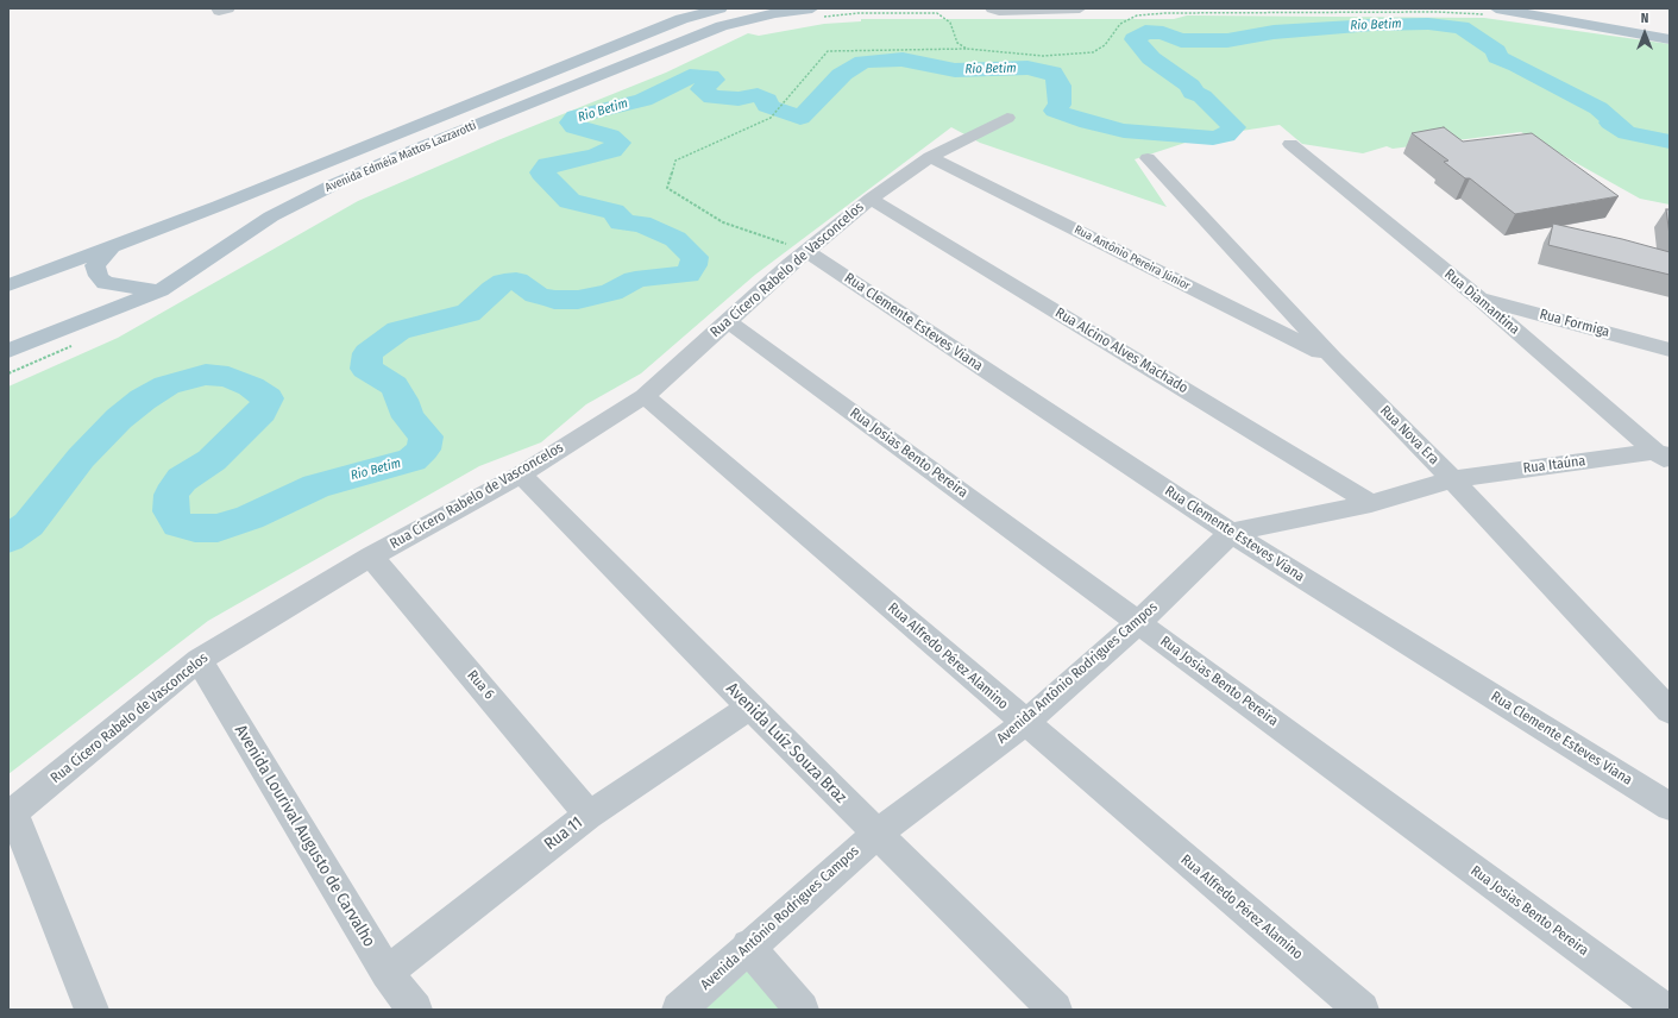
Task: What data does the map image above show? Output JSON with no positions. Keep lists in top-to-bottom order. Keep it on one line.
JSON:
{"streets":{"main road":["Avenida Edméia Mattos Lazzarotti"],"street":["Rua Antônio Pereira Júnior","Rua Cícero Rabelo de Vasconcelos","Rua Diamantina","Rua Clemente Esteves Viana","Rua Formiga","Rua Alcino Alves Machado","Rua Nova Era","Rua Josias Bento Pereira","Rua Itaúna","Rua Alfredo Pérez Alamino","Avenida Antônio Rodrigues Campos","Rua 6","Avenida Luíz Souza Braz","Rua 11","Avenida Lourival Augusto de Carvalho"]},"crossings":[["Rua Antônio Pereira Júnior","Rua Cícero Rabelo de Vasconcelos"],["Rua Antônio Pereira Júnior","Rua Nova Era"],["Rua Cícero Rabelo de Vasconcelos","Rua Clemente Esteves Viana"],["Rua Cícero Rabelo de Vasconcelos","Rua Alcino Alves Machado"],["Rua Cícero Rabelo de Vasconcelos","Rua Josias Bento Pereira"],["Rua Cícero Rabelo de Vasconcelos","Rua Alfredo Pérez Alamino"],["Rua Cícero Rabelo de Vasconcelos","Rua 6"],["Rua Cícero Rabelo de Vasconcelos","Avenida Luíz Souza Braz"],["Rua Cícero Rabelo de Vasconcelos","Avenida Lourival Augusto de Carvalho"],["Rua Diamantina","Rua Formiga"],["Rua Diamantina","Rua Itaúna"],["Rua Clemente Esteves Viana","Avenida Antônio Rodrigues Campos"],["Rua Nova Era","Rua Itaúna"],["Rua Josias Bento Pereira","Avenida Antônio Rodrigues Campos"],["Rua Alfredo Pérez Alamino","Avenida Antônio Rodrigues Campos"],["Avenida Antônio Rodrigues Campos","Avenida Luíz Souza Braz"],["Rua 6","Rua 11"],["Avenida Luíz Souza Braz","Rua 11"],["Rua 11","Avenida Lourival Augusto de Carvalho"]],"water":["Rio Betim"],"north":"top"}
